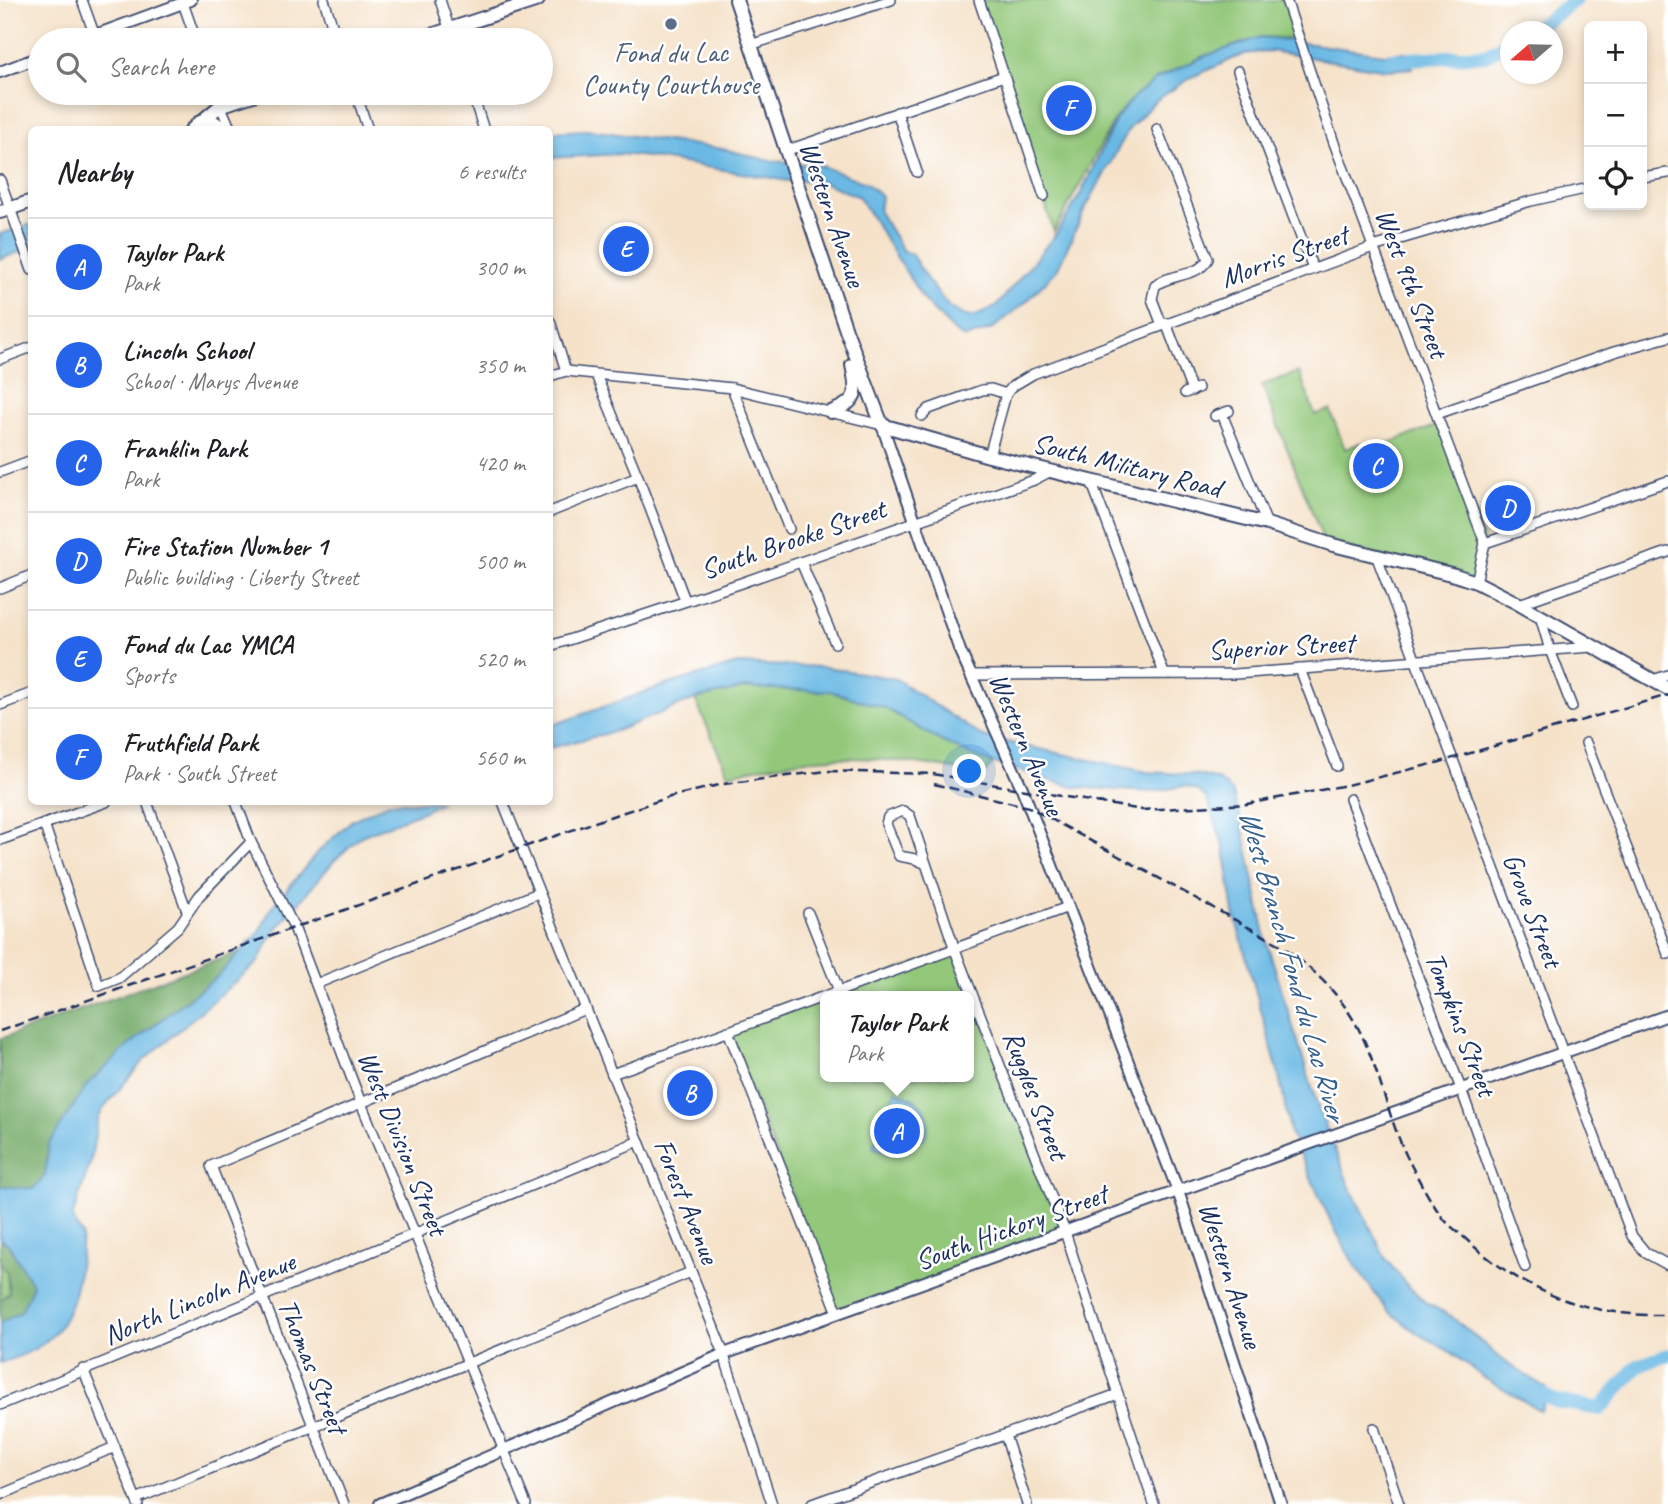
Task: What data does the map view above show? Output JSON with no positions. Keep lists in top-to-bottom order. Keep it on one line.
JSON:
{"streets":{"main road":["Western Avenue","South Military Road"],"street":["Morris Street","West 9th Street","South Brooke Street","Superior Street","Grove Street","Tompkins Street","Ruggles Street","West Division Street","Forest Avenue","South Hickory Street","North Lincoln Avenue","Thomas Street"]},"crossings":[["Western Avenue","South Military Road"],["Western Avenue","South Brooke Street"],["Western Avenue","Superior Street"],["Western Avenue","South Hickory Street"],["Morris Street","West 9th Street"],["South Military Road","South Brooke Street"],["South Military Road","Superior Street"],["South Military Road","Grove Street"],["Superior Street","Grove Street"],["Grove Street","South Hickory Street"],["Tompkins Street","South Hickory Street"],["Ruggles Street","South Hickory Street"],["West Division Street","South Hickory Street"],["West Division Street","North Lincoln Avenue"],["West Division Street","Thomas Street"],["Forest Avenue","South Hickory Street"],["Forest Avenue","North Lincoln Avenue"],["North Lincoln Avenue","Thomas Street"]],"water":["West Branch Fond du Lac River"],"places":["Fond du Lac County Courthouse"],"north":"left","page":{"map_buttons":["+","−"],"search":"Search here","pins":["F","E","C","D","B","A"],"heading":["Nearby","6 results"],"list":[{"mark":"A","name":"Taylor Park","note":"Park","value":"300 m"},{"mark":"B","name":"Lincoln School","note":"School · Marys Avenue","value":"350 m"},{"mark":"C","name":"Franklin Park","note":"Park","value":"420 m"},{"mark":"D","name":"Fire Station Number 1","note":"Public building · Liberty Street","value":"500 m"},{"mark":"E","name":"Fond du Lac YMCA","note":"Sports","value":"520 m"},{"mark":"F","name":"Fruthfield Park","note":"Park · South Street","value":"560 m"}],"popup":["Taylor Park","Park"]}}
